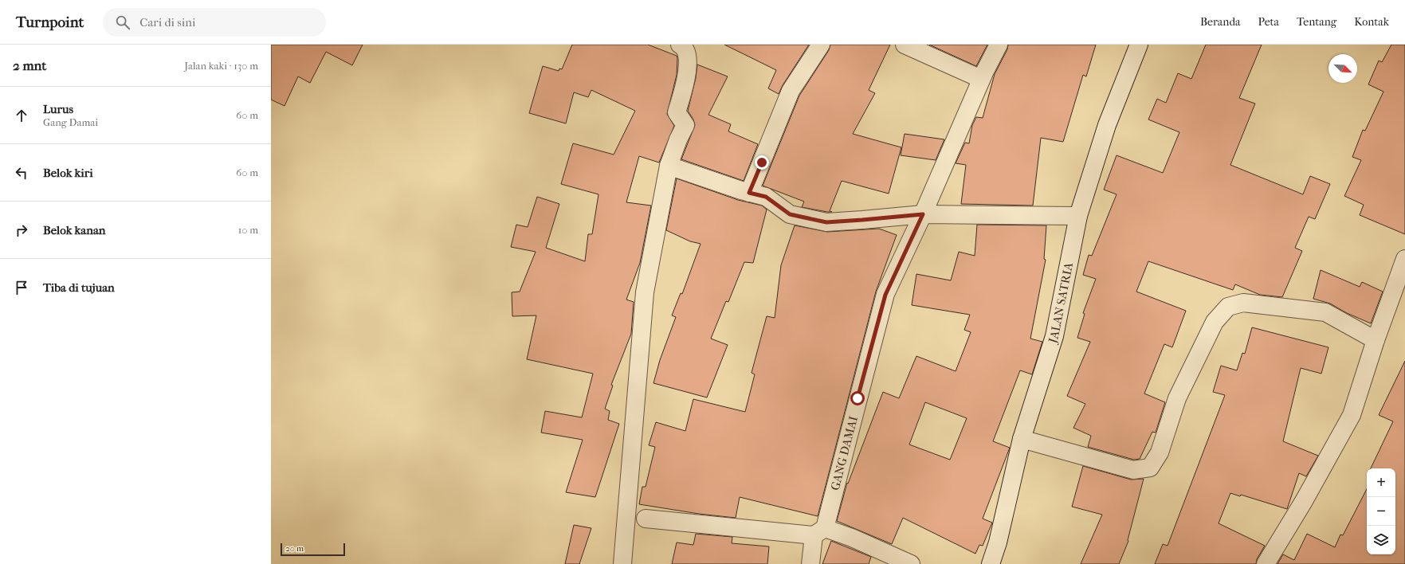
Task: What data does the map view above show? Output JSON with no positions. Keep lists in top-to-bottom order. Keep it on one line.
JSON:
{"streets":{"street":["JALAN SATRIA","GANG DAMAI"]},"scale_bar":"20 m","north":"bottom right","page":{"header":"Turnpoint","search":"Cari di sini","nav":["Beranda","Peta","Tentang","Kontak"],"heading":["2 mnt","Jalan kaki · 130 m"],"list":[["Lurus","Gang Damai","60 m"],["Belok kiri","60 m"],["Belok kanan","10 m"],"Tiba di tujuan"],"map_buttons":["+","−"],"scale":"20 m"}}
